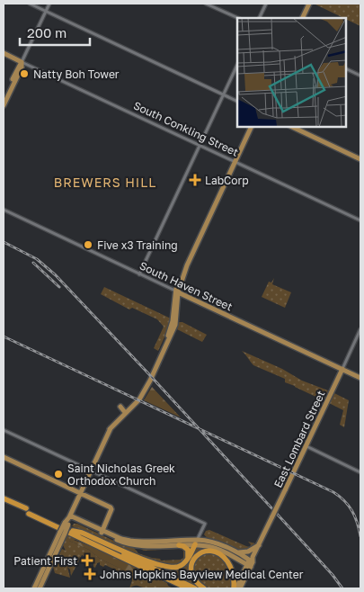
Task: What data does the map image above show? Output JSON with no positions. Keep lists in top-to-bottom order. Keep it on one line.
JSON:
{"streets":{"main road":["South Conkling Street","South Haven Street","East Lombard Street"]},"crossings":[["South Haven Street","East Lombard Street"]],"districts":["BREWERS HILL"],"places":{"other":["Natty Boh Tower","Five x3 Training","Saint Nicholas Greek Orthodox Church"],"health":["LabCorp","Patient First","Johns Hopkins Bayview Medical Center"]},"scale_bar":"200 m"}
